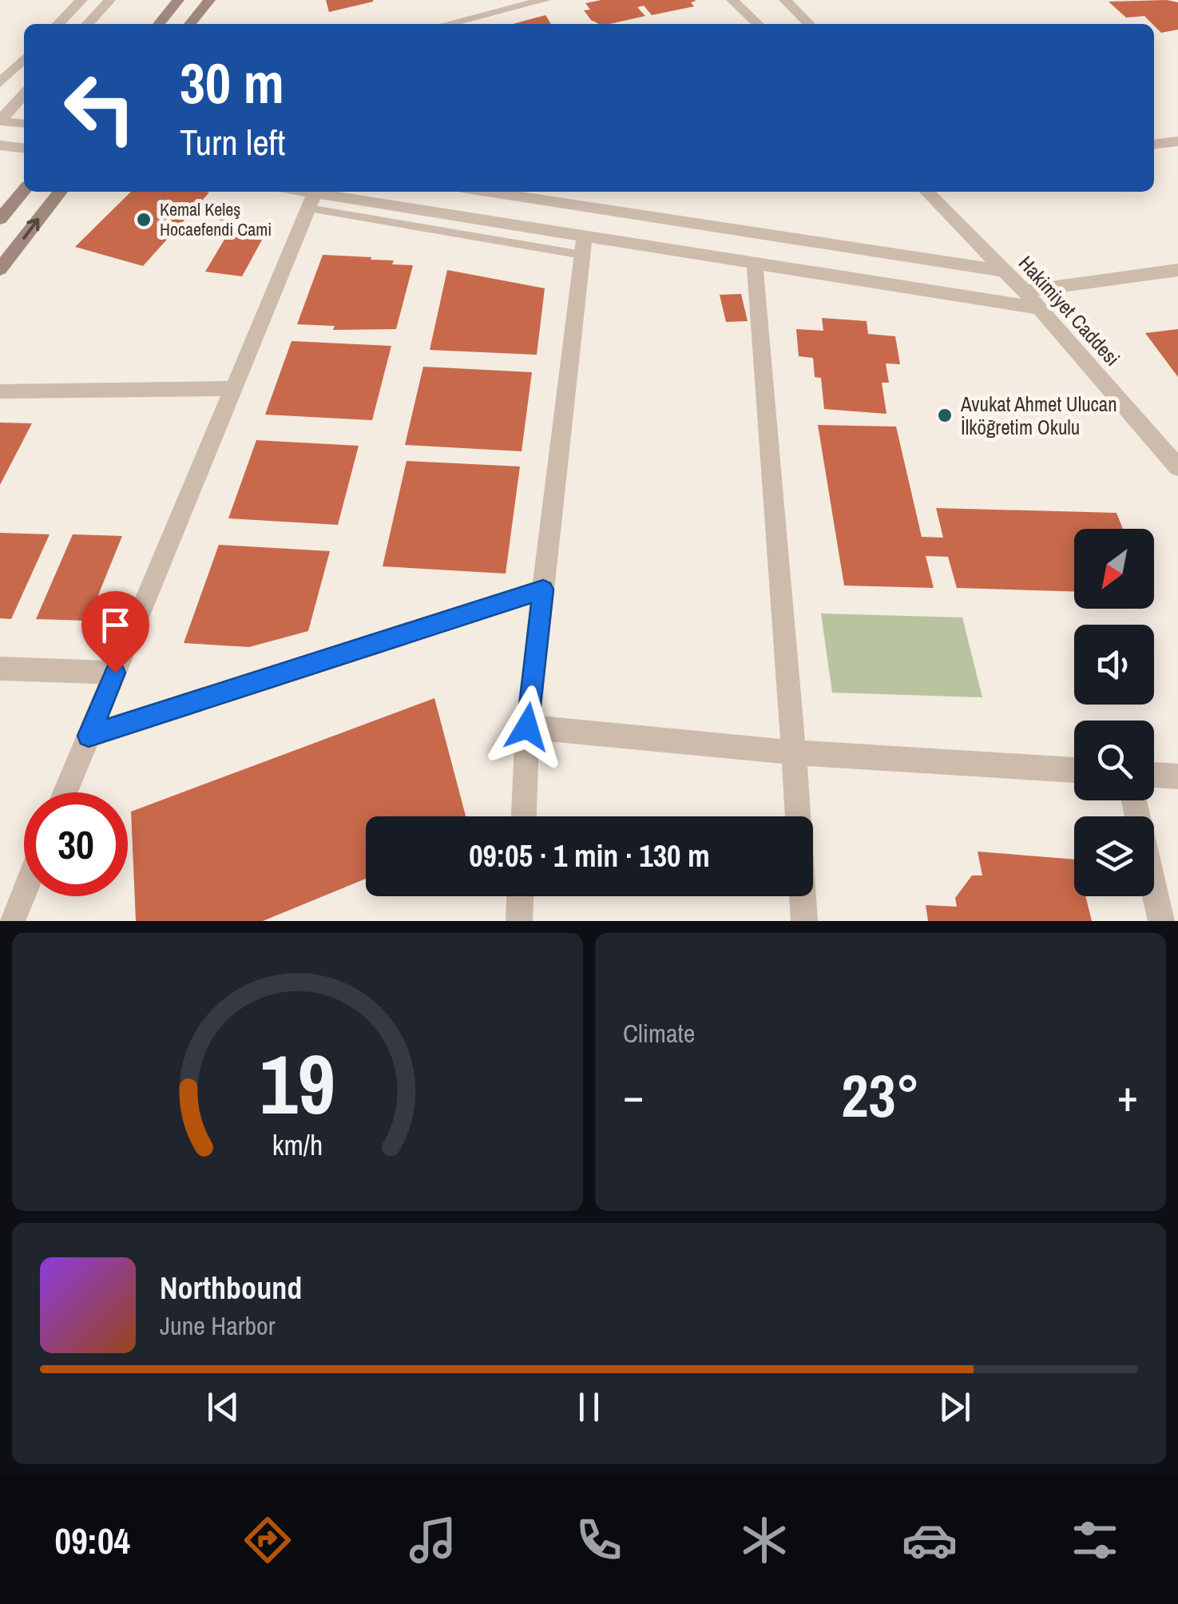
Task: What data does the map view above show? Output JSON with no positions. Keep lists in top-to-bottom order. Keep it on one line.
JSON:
{"streets":{"street":["Hakimiyet Caddesi"]},"places":["Kemal Keleş Hocaefendi Cami","Avukat Ahmet Ulucan İlköğretim Okulu"],"north":"bottom left","page":{"turn":["30 m","Turn left"],"limit":"30","trip":"09:05 · 1 min · 130 m","tile":"Climate","heat":["−","23°","+"],"song":["Northbound","June Harbor"],"tabs":"09:04","gauge":["19","km/h"]}}
